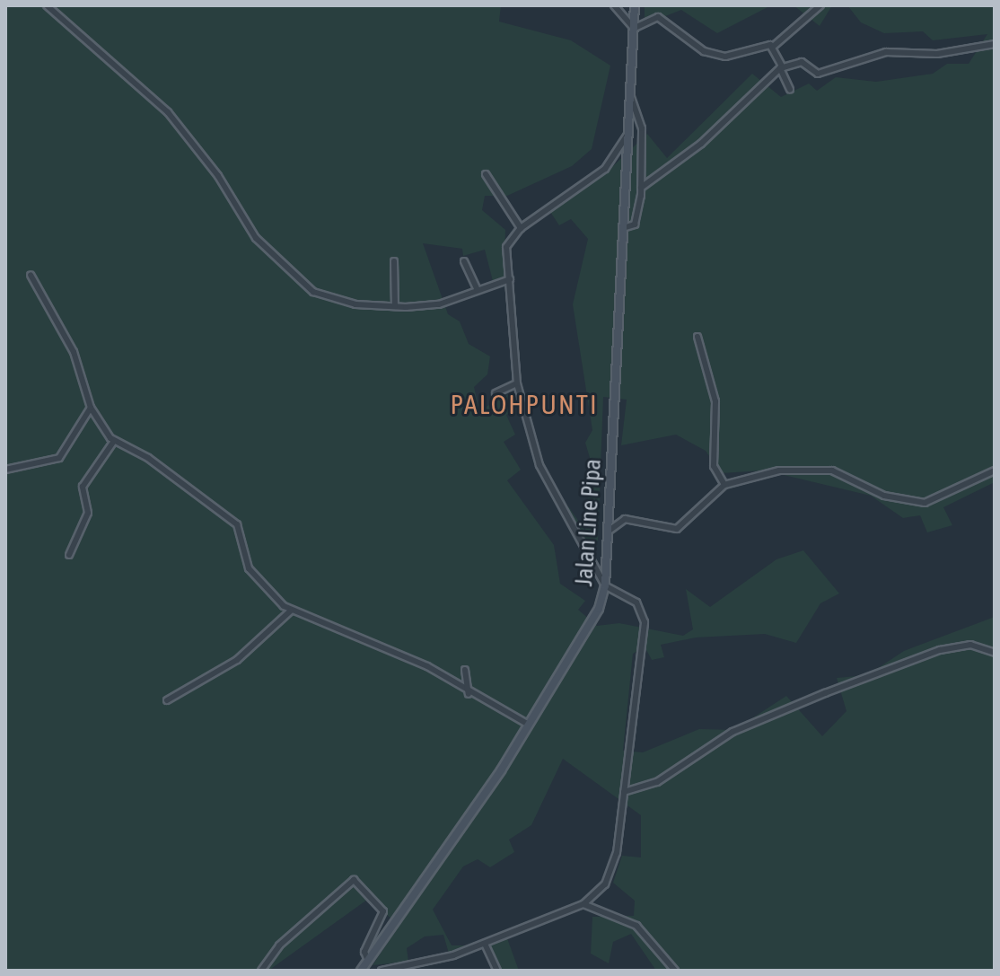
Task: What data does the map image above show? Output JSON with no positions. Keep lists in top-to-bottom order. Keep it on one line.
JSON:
{"streets":{"main road":["Jalan Line Pipa"]},"districts":["PALOHPUNTI"]}
